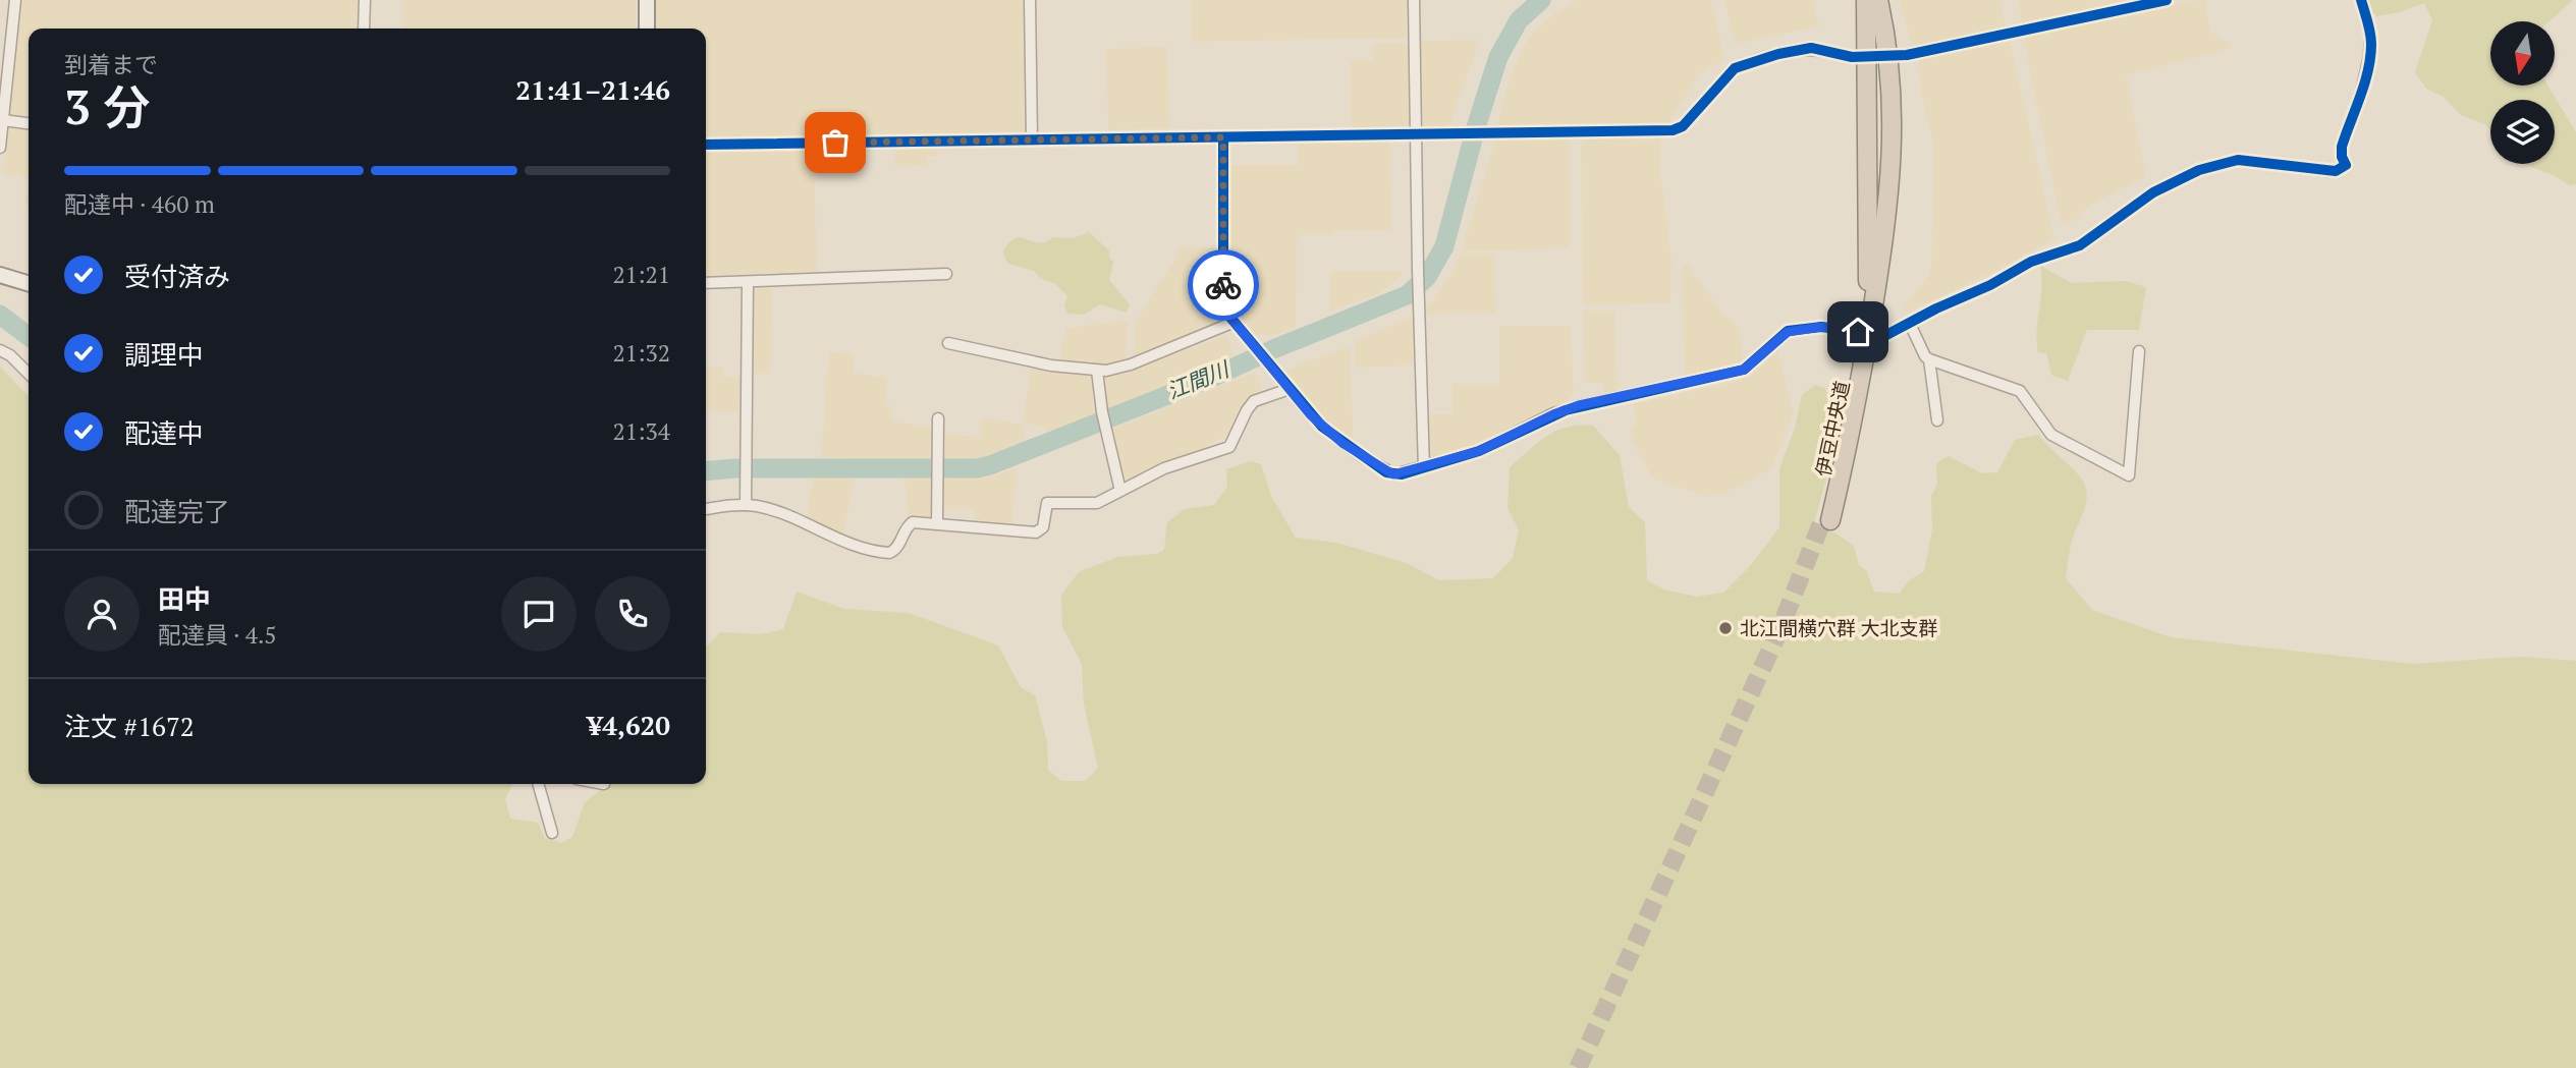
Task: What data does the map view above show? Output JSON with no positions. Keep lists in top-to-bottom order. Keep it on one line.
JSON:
{"streets":{"highway":["伊豆中央道"]},"water":["江間川"],"places":["北江間横穴群 大北支群"],"north":"bottom","page":{"heading":["3 分","到着まで","21:41–21:46"],"panel":["田中","配達員 · 4.5","注文 #1672","¥4,620"],"bar":"配達中 · 460 m","list":[["受付済み","21:21"],["調理中","21:32"],["配達中","21:34"],"配達完了"]}}
